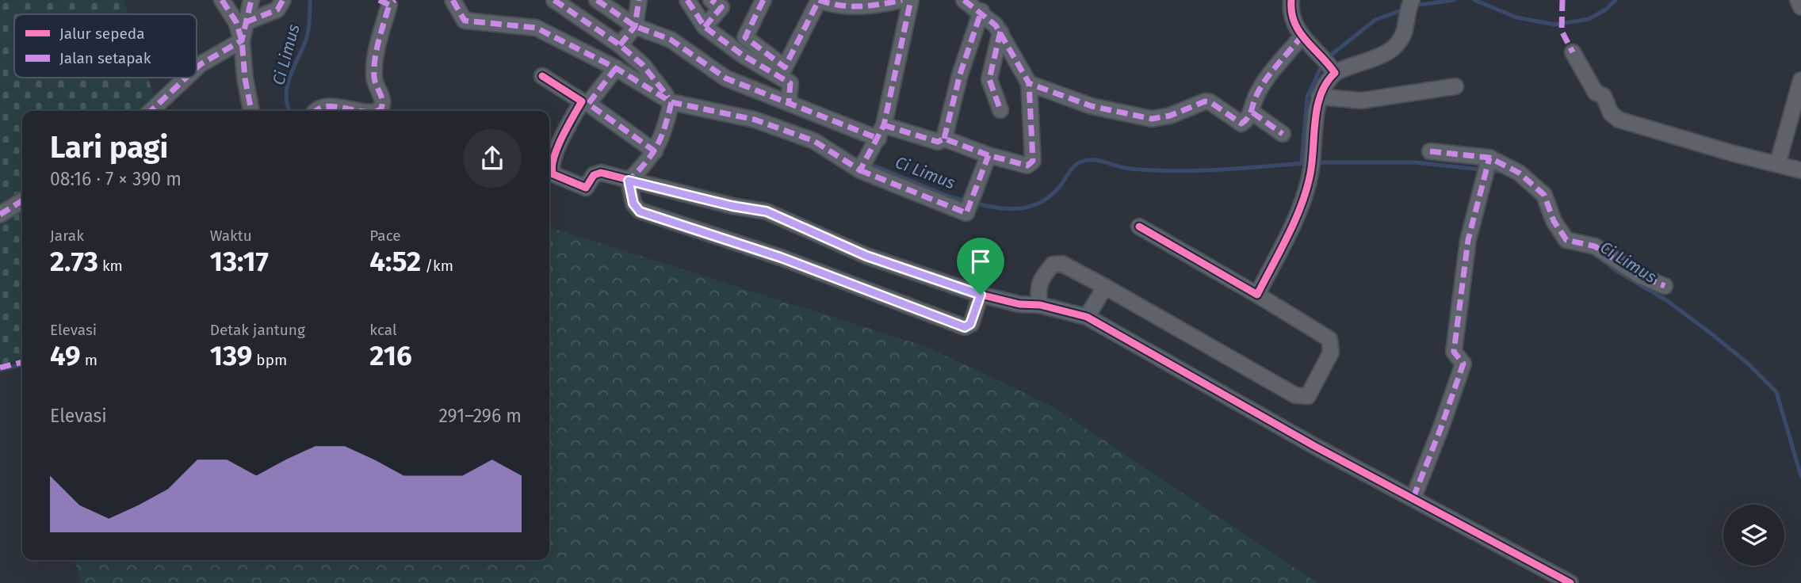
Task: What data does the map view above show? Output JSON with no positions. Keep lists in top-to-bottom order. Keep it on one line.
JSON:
{"water":["Ci Limus"],"legend":["Jalur sepeda","Jalan setapak"],"page":{"heading":["Lari pagi","08:16 · 7 × 390 m"],"stats":[["Jarak","2.73 km"],["Waktu","13:17"],["Pace","4:52 /km"],["Elevasi","49 m"],["Detak jantung","139 bpm"],["kcal","216"]],"chart":["Elevasi","291–296 m"]}}
